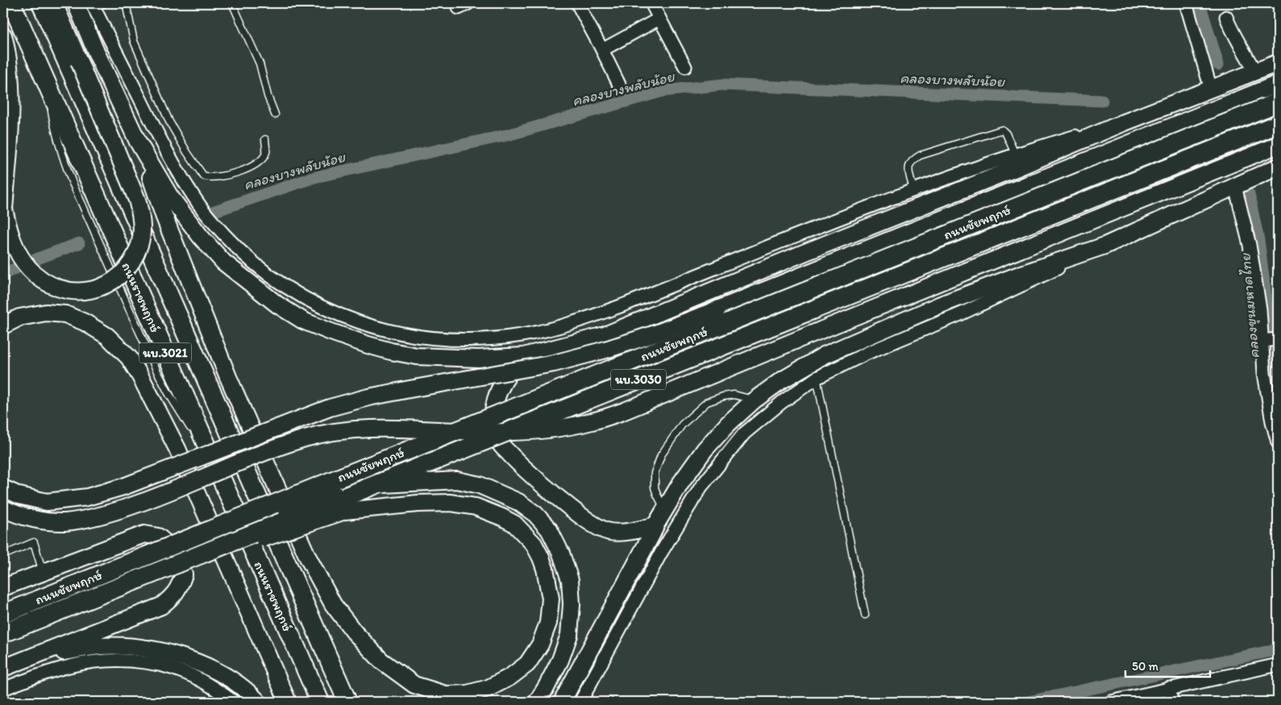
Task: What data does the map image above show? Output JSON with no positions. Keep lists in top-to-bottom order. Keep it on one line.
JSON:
{"streets":{"main road":["ถนนชัยพฤกษ์","ถนนราชพฤกษ์","นบ.3021","นบ.3030"]},"water":["คลองบางพลับน้อย","คลองขุนมหาดไทย"],"scale_bar":"50 m"}
